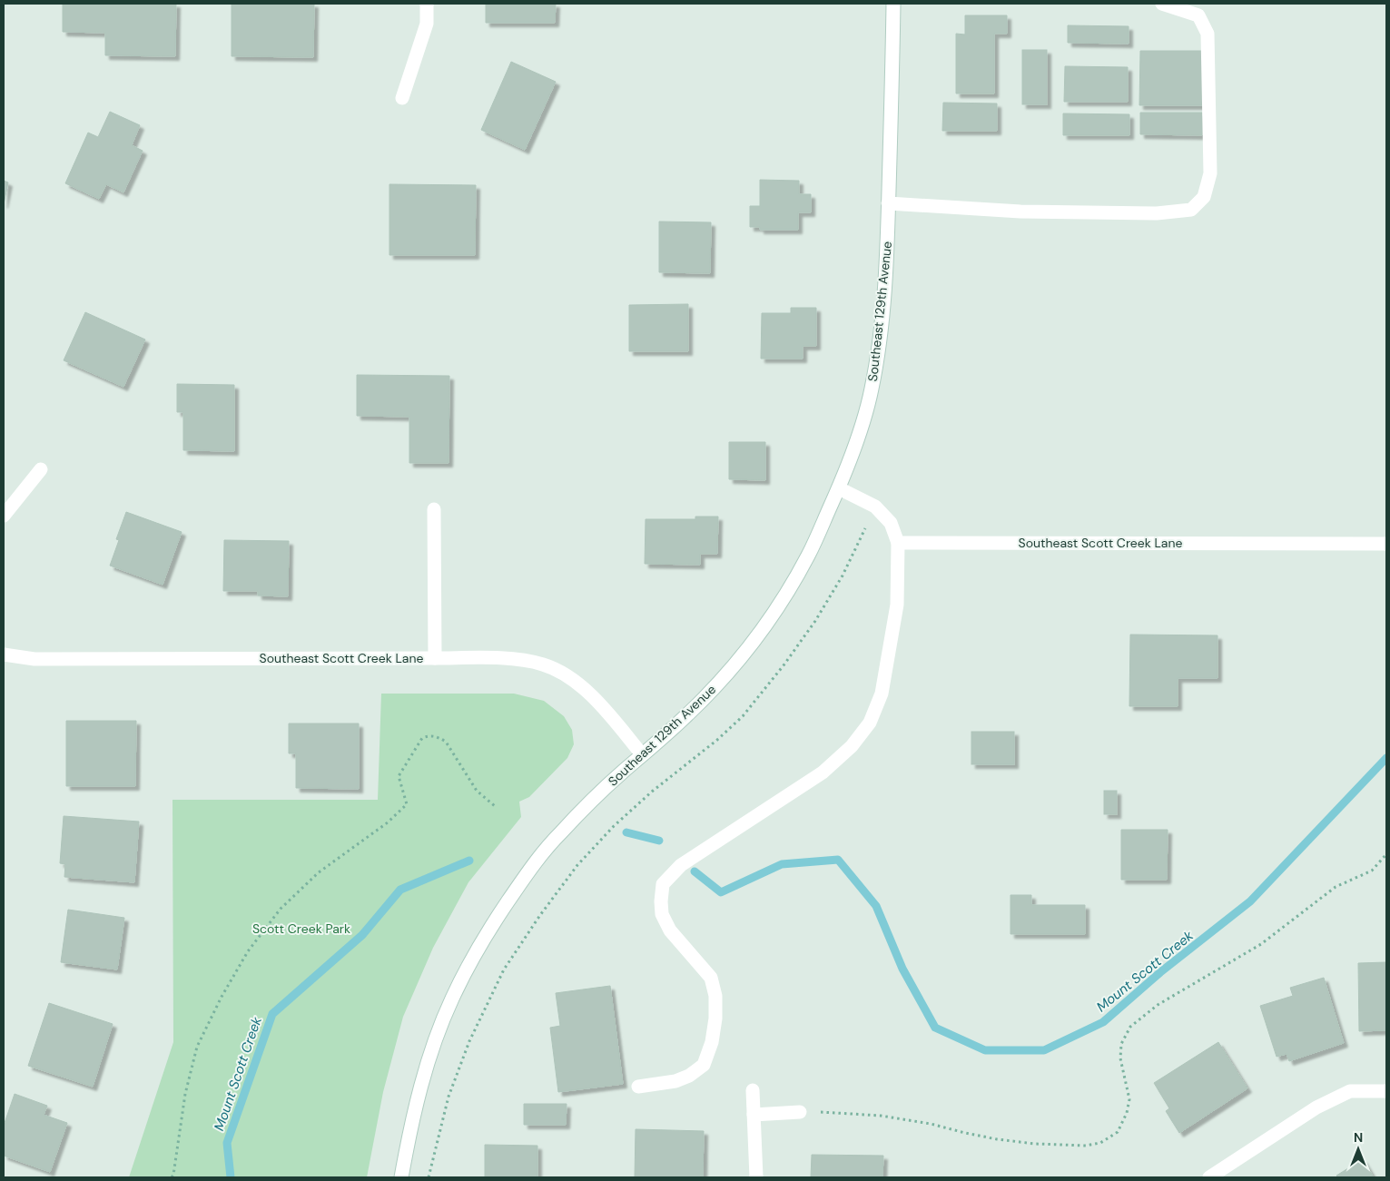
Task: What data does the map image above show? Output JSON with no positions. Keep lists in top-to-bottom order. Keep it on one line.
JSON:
{"streets":{"street":["Southeast 129th Avenue","Southeast Scott Creek Lane"]},"crossings":[["Southeast 129th Avenue","Southeast Scott Creek Lane"]],"water":["Mount Scott Creek"],"parks":["Scott Creek Park"],"north":"top"}
